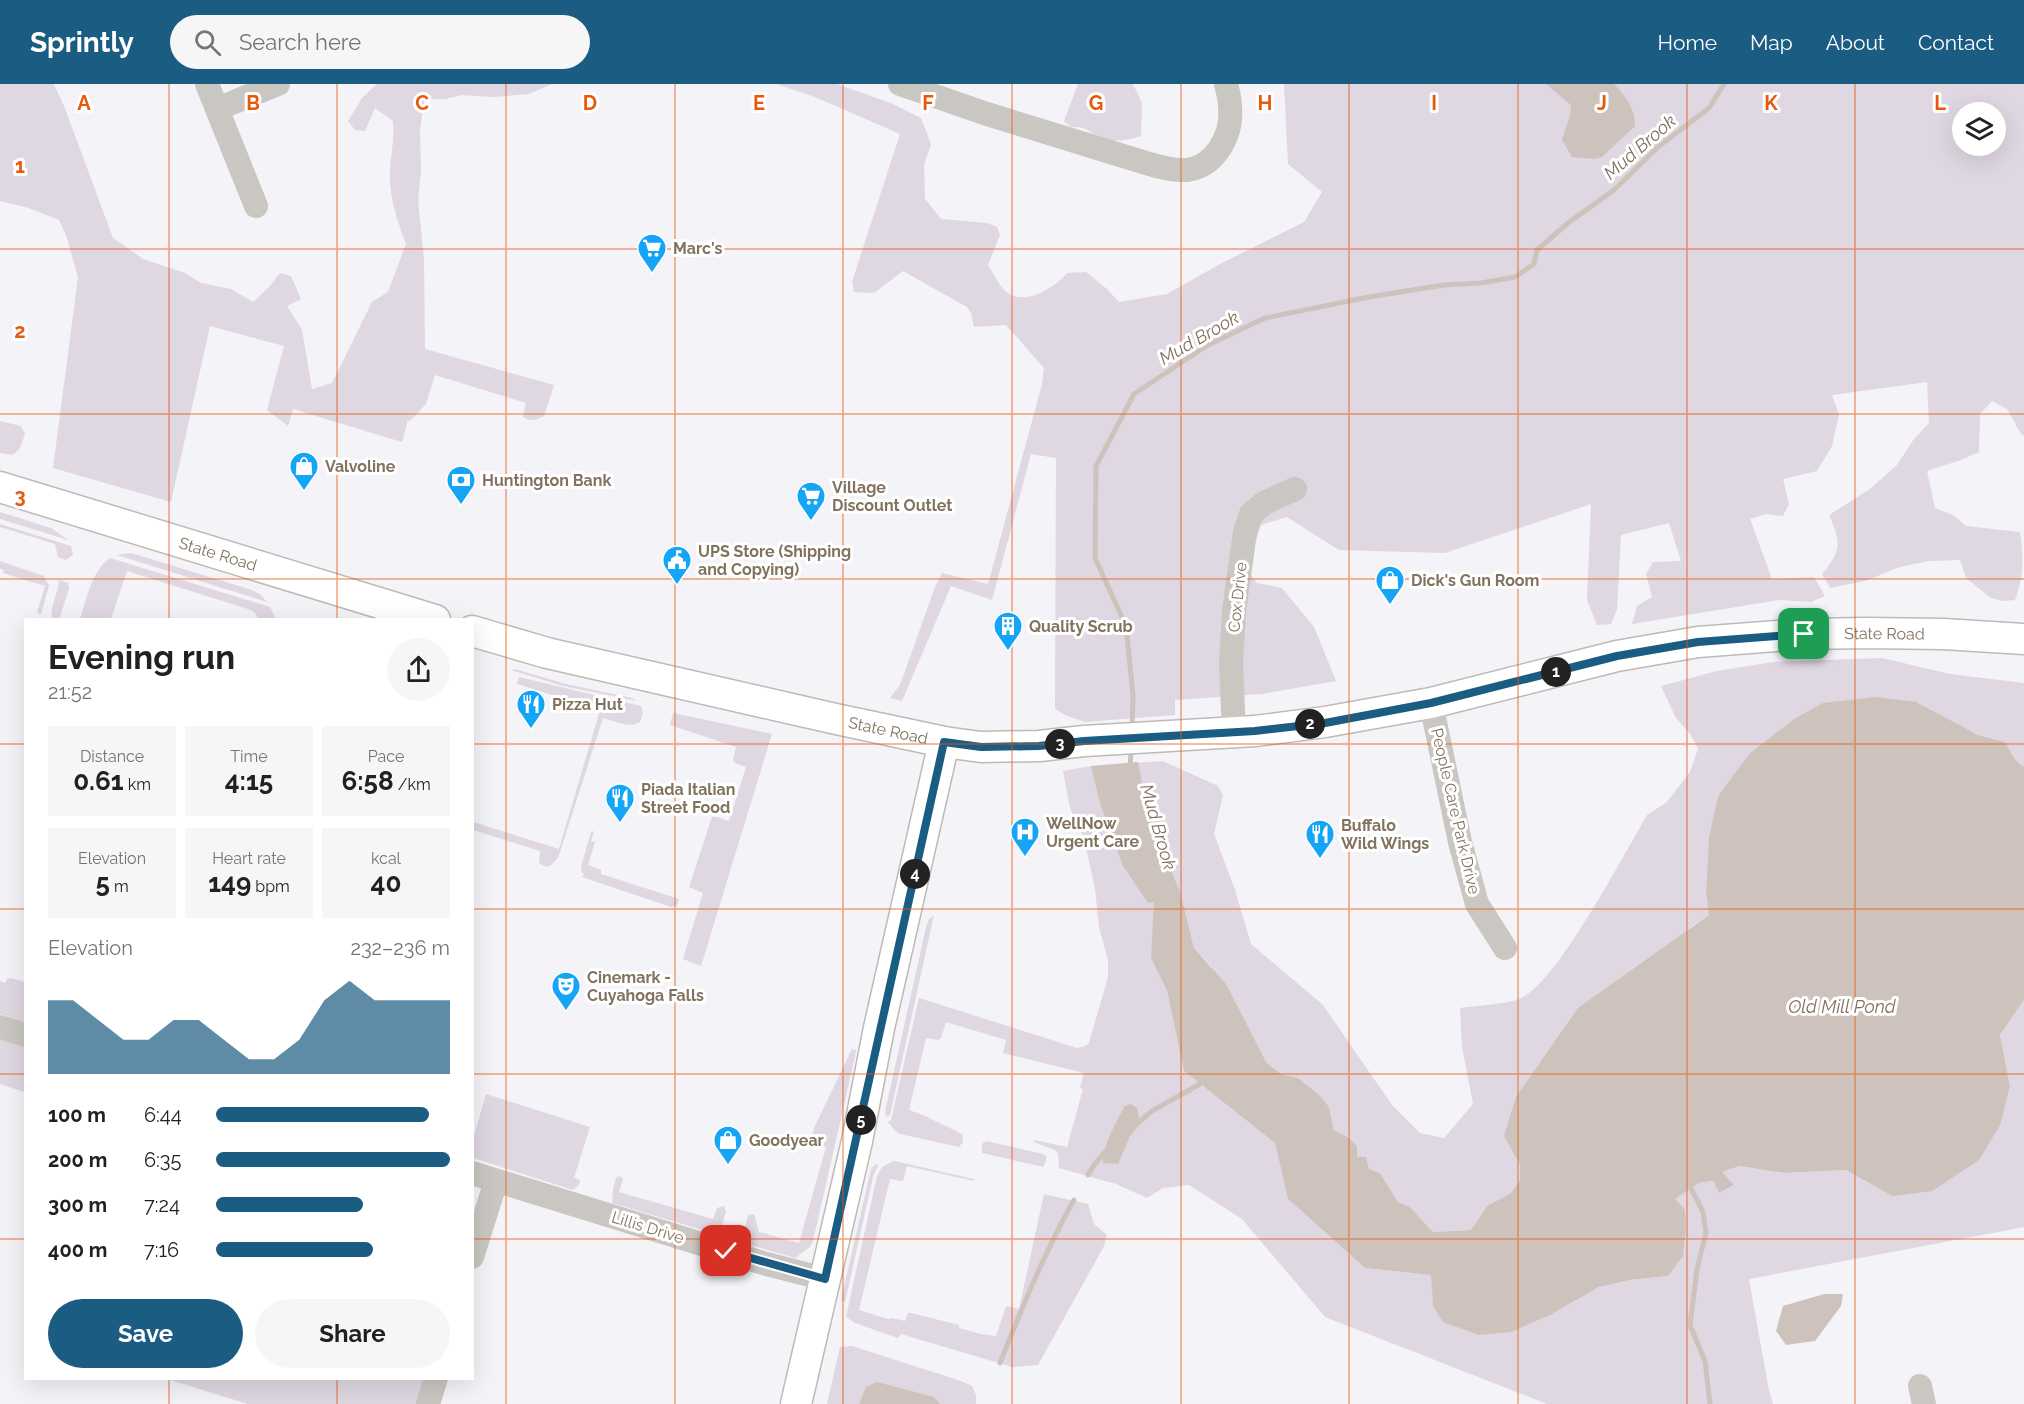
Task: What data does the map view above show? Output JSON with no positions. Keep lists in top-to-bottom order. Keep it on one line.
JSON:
{"streets":{"main road":["State Road"],"street":["Cox Drive","People Care Park Drive","Lillis Drive"]},"crossings":[["State Road","Cox Drive"],["State Road","People Care Park Drive"]],"water":["Mud Brook","Old Mill Pond"],"places":{"supermarket":["Marc's","Village Discount Outlet"],"shop":["Valvoline","Dick's Gun Room","Goodyear"],"bank":["Huntington Bank"],"public building":["UPS Store (Shipping and Copying)"],"building":["Quality Scrub"],"restaurant":["Pizza Hut","Piada Italian Street Food","Buffalo Wild Wings"],"hospital":["WellNow Urgent Care"],"theatre":["Cinemark - Cuyahoga Falls"]},"page":{"header":"Sprintly","search":"Search here","nav":["Home","Map","About","Contact"],"heading":["Evening run","21:52"],"pins":["1","2","3","4","5"],"stats":[["Distance","0.61 km"],["Time","4:15"],["Pace","6:58 /km"],["Elevation","5 m"],["Heart rate","149 bpm"],["kcal","40"]],"chart":["Elevation","232–236 m"],"list":[{"name":"100 m","note":"6:44"},{"name":"200 m","note":"6:35"},{"name":"300 m","note":"7:24"},{"name":"400 m","note":"7:16"}],"buttons":["Save","Share"]},"grid":{"columns":["A","B","C","D","E","F","G","H","I","J","K","L"],"rows":["1","2","3"]}}
